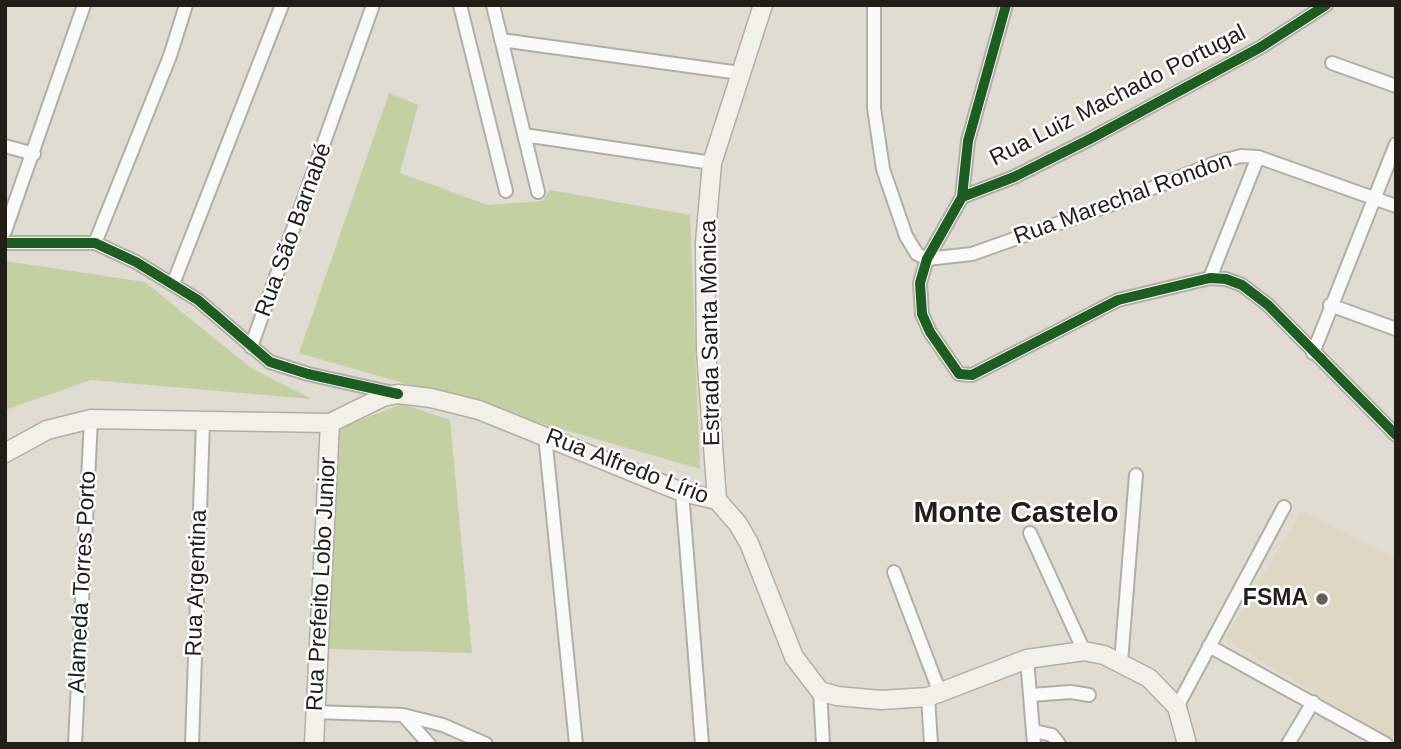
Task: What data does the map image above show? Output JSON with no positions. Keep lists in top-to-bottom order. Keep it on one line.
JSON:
{"streets":{"main road":["Estrada Santa Mônica","Rua Alfredo Lírio","Rua Prefeito Lobo Junior"],"street":["Rua Luiz Machado Portugal","Rua Marechal Rondon","Rua São Barnabé","Alameda Torres Porto","Rua Argentina"]},"crossings":[["Rua São Barnabé","Rua Alfredo Lírio"],["Estrada Santa Mônica","Rua Alfredo Lírio"]],"districts":["Monte Castelo"],"places":["FSMA"]}
